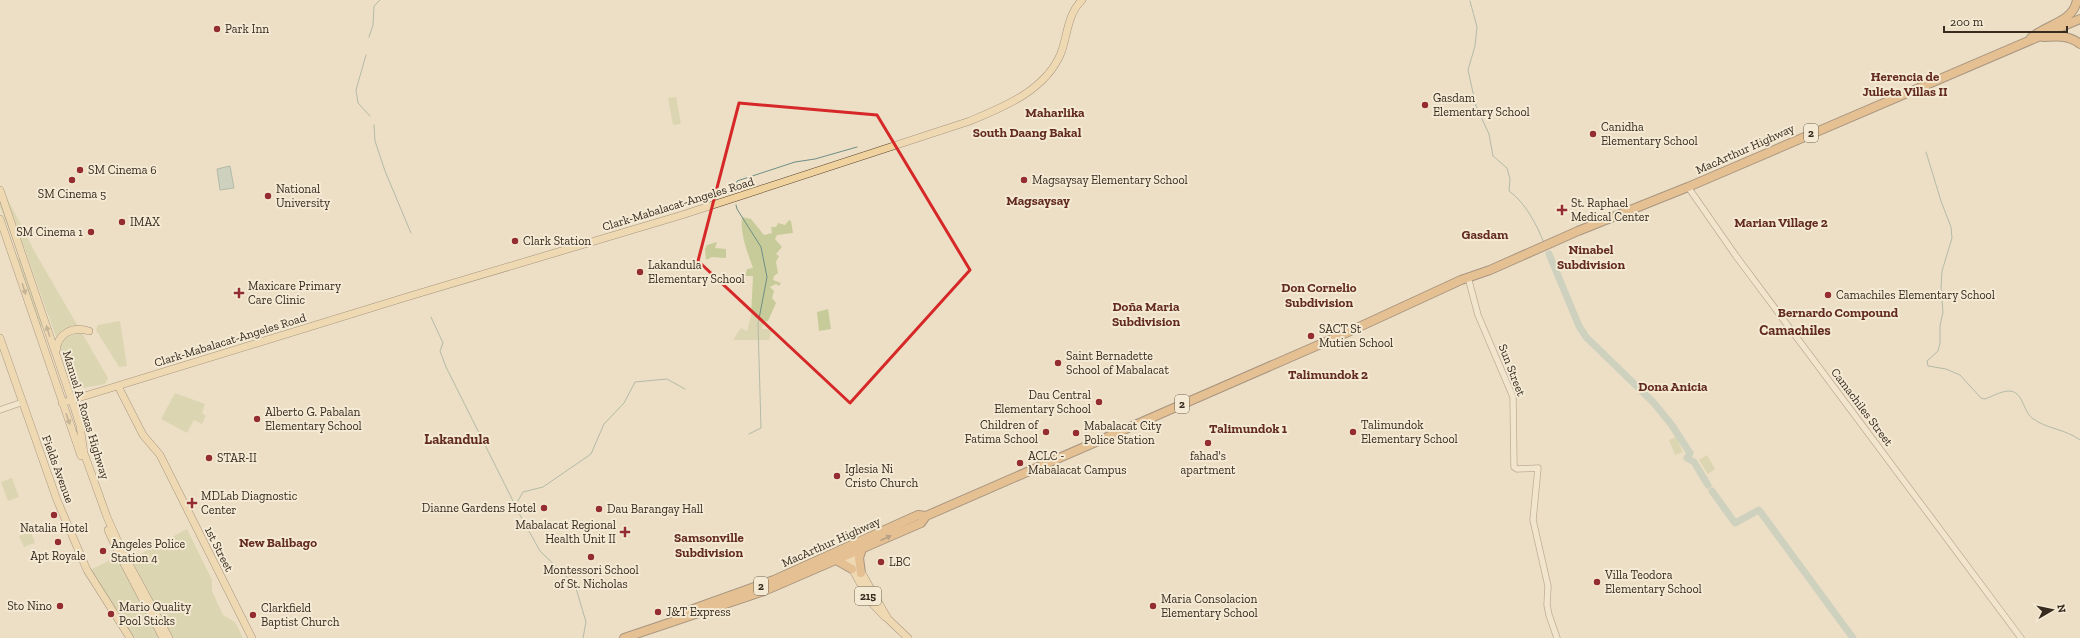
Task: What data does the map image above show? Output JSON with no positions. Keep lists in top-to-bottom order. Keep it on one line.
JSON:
{"streets":{"highway":["2","MacArthur Highway"],"main road":["Clark-Mabalacat-Angeles Road","Manuel A. Roxas Highway","Fields Avenue","1st Street","215"],"street":["Sun Street","Camachiles Street"]},"crossings":[["MacArthur Highway","Sun Street"],["MacArthur Highway","Camachiles Street"],["MacArthur Highway","215"],["Clark-Mabalacat-Angeles Road","Manuel A. Roxas Highway"],["Clark-Mabalacat-Angeles Road","1st Street"]],"districts":["Herencia de Julieta Villas II","Maharlika","South Daang Bakal","Magsaysay","Marian Village 2","Gasdam","Ninabel Subdivision","Don Cornelio Subdivision","Doña Maria Subdivision","Bernardo Compound","Camachiles","Talimundok 2","Dona Anicia","Talimundok 1","Lakandula","Samsonville Subdivision","New Balibago"],"places":{"other":["Park Inn","Gasdam Elementary School","Canidha Elementary School","SM Cinema 6","SM Cinema 5","Magsaysay Elementary School","National University","IMAX","SM Cinema 1","Clark Station","Lakandula Elementary School","Camachiles Elementary School","SACT St Mutien School","Saint Bernadette School of Mabalacat","Dau Central Elementary School","Alberto G. Pabalan Elementary School","Children of Fatima School","Talimundok Elementary School","Mabalacat City Police Station","fahad's apartment","STAR-II","ACLC - Mabalacat Campus","Iglesia Ni Cristo Church","Dianne Gardens Hotel","Dau Barangay Hall","Natalia Hotel","Apt Royale","Angeles Police Station 4","Montessori School of St. Nicholas","LBC","Villa Teodora Elementary School","Sto Nino","Maria Consolacion Elementary School","J&T Express","Mario Quality Pool Sticks","Clarkfield Baptist Church"],"health":["St. Raphael Medical Center","Maxicare Primary Care Clinic","MDLab Diagnostic Center","Mabalacat Regional Health Unit II"]},"scale_bar":"200 m","north":"right"}
